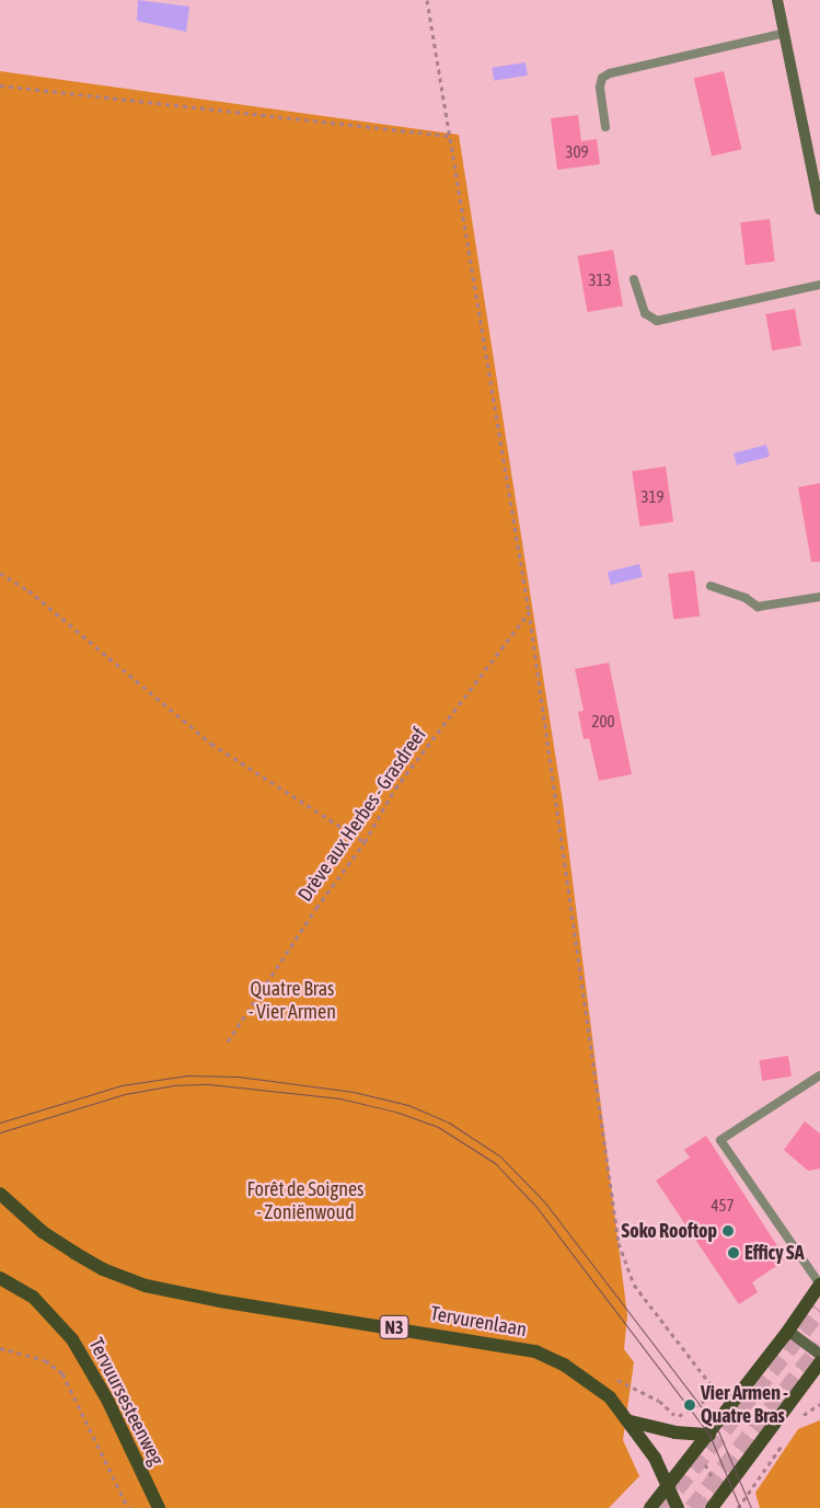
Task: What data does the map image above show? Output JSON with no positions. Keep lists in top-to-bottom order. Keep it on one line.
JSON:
{"streets":{"main road":["Tervurenlaan","N3","Tervuursesteenweg"],"path":["Drève aux Herbes - Grasdreef"]},"parks":["Quatre Bras - Vier Armen","Forêt de Soignes - Zoniënwoud"],"places":["Soko Rooftop","Efficy SA","Vier Armen - Quatre Bras"],"house_numbers":["309","313","319","200","457"]}
